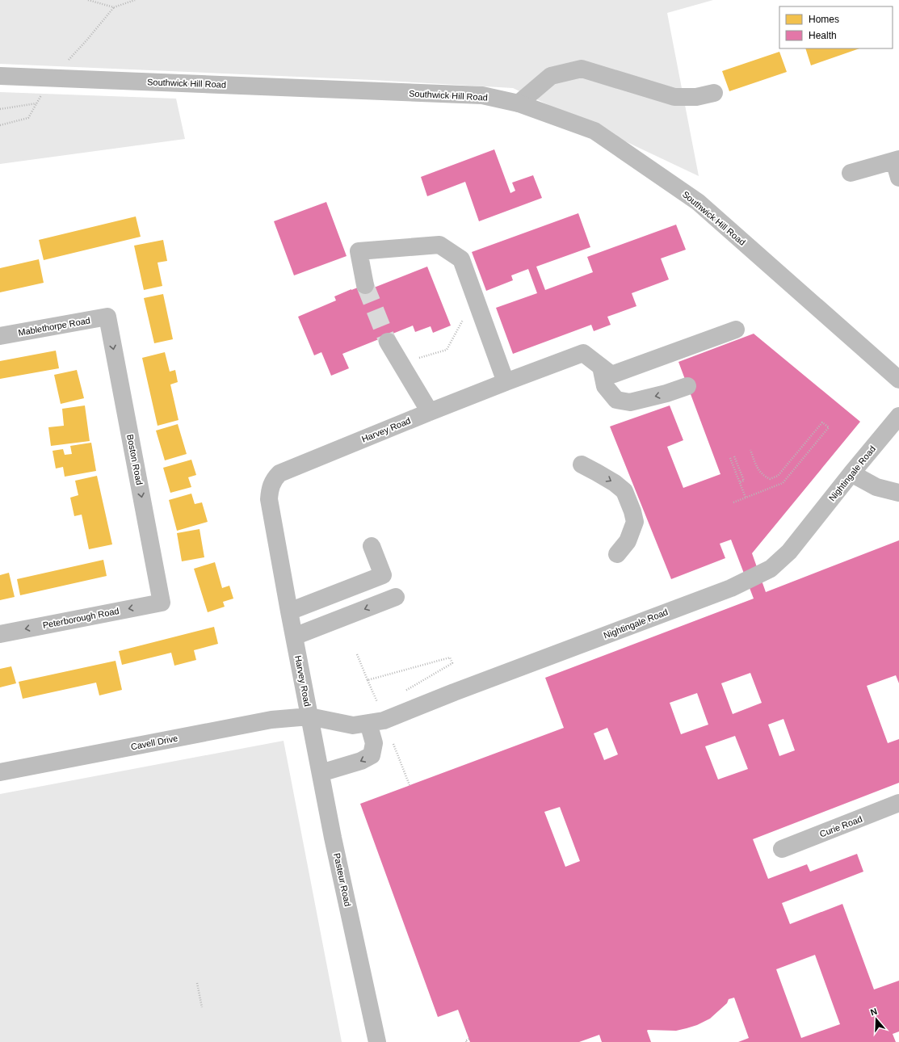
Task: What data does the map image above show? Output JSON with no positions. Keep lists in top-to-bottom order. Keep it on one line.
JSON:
{"streets":{"street":["Southwick Hill Road","Mablethorpe Road","Harvey Road","Boston Road","Nightingale Road","Peterborough Road","Cavell Drive","Curie Road","Pasteur Road"]},"crossings":[["Mablethorpe Road","Boston Road"],["Harvey Road","Nightingale Road"],["Harvey Road","Cavell Drive"],["Harvey Road","Pasteur Road"],["Boston Road","Peterborough Road"],["Nightingale Road","Cavell Drive"],["Nightingale Road","Pasteur Road"],["Cavell Drive","Pasteur Road"]],"one_way":["Boston Road","Peterborough Road"],"legend":["Homes","Health"],"north":"top"}
